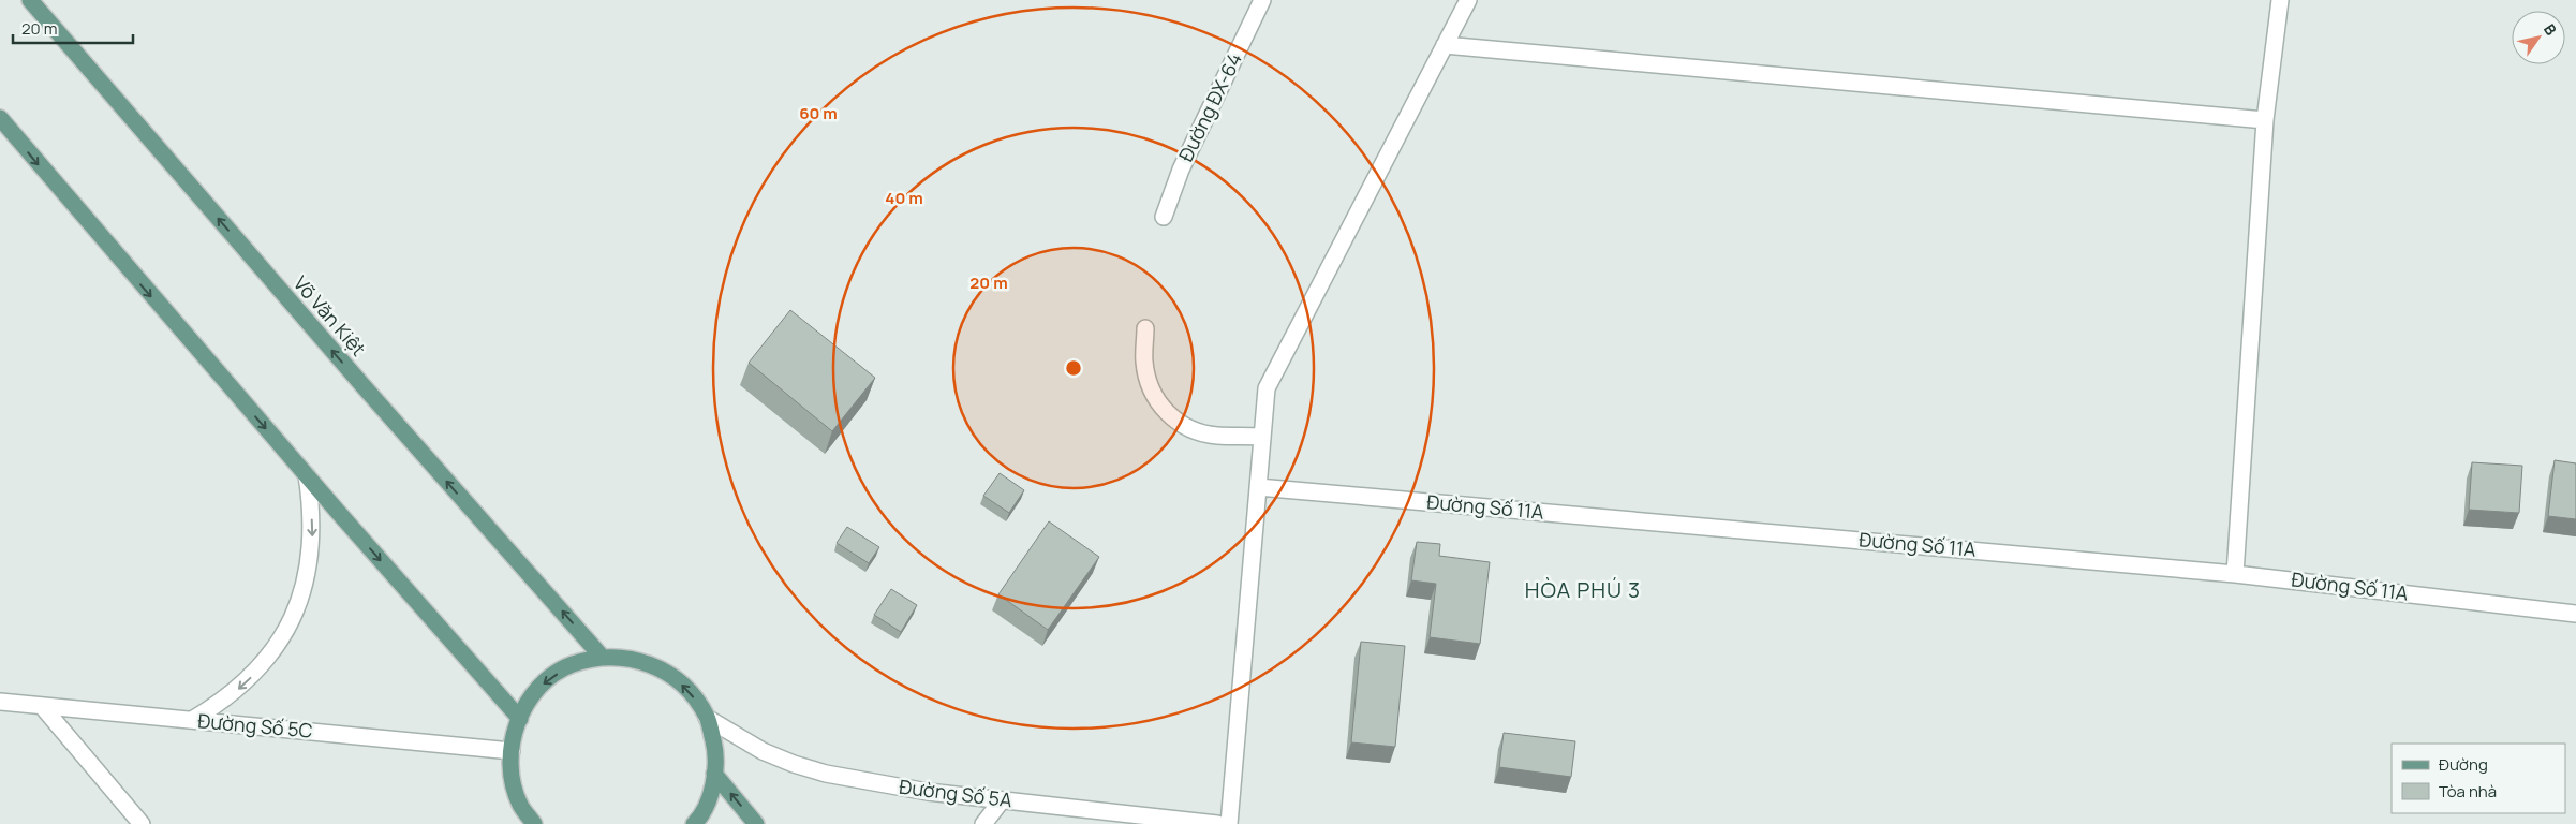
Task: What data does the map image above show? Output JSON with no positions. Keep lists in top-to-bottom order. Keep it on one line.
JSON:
{"streets":{"main road":["Võ Văn Kiệt"],"street":["Đường ĐX-64","Đường Số 11A","Đường Số 5C","Đường Số 5A"]},"districts":["HÒA PHÚ 3"],"legend":["Đường","Tòa nhà"],"scale_bar":"20 m","north":"top right","rings":["60 m","40 m","20 m"]}
